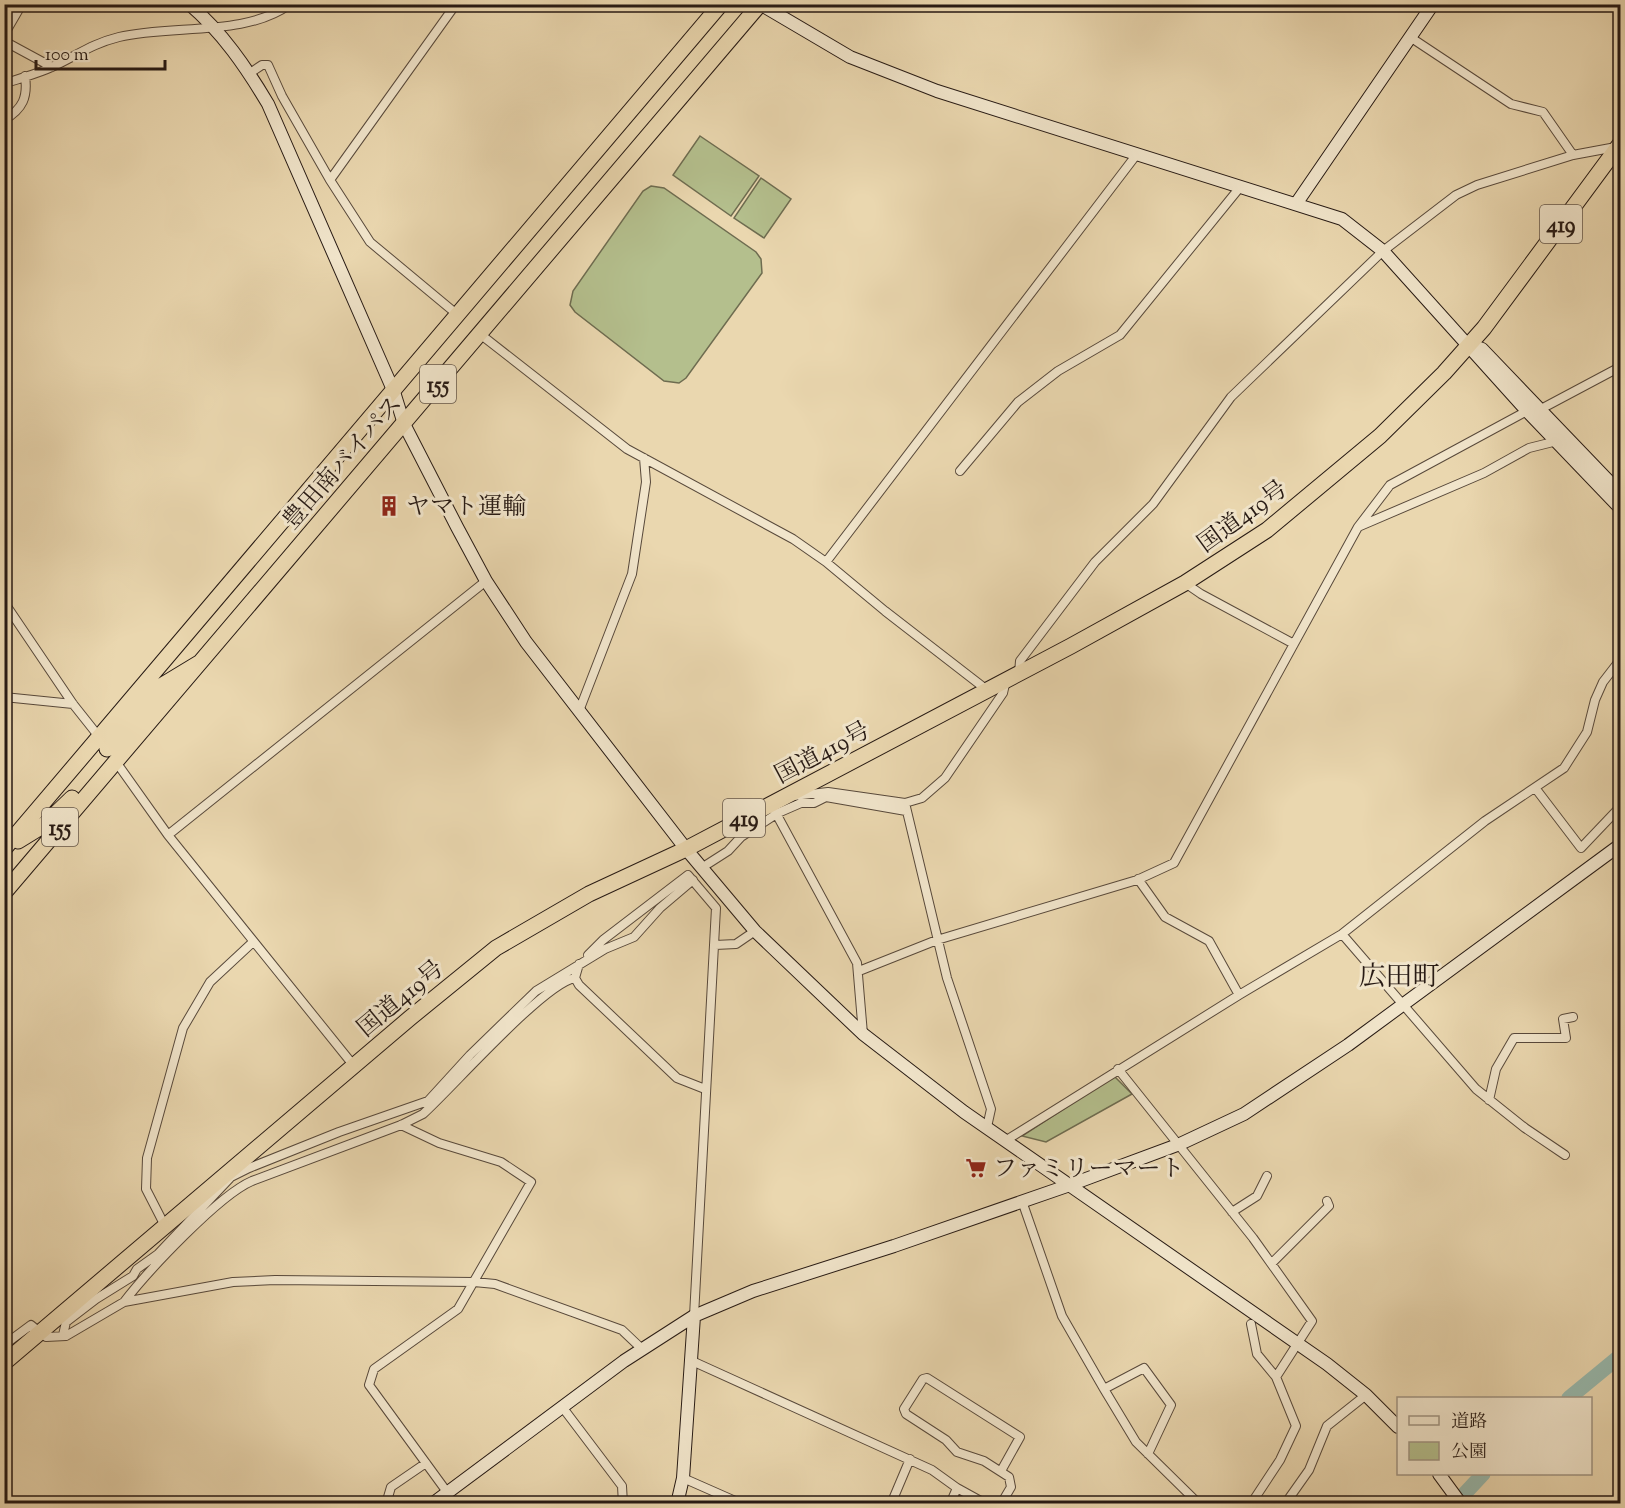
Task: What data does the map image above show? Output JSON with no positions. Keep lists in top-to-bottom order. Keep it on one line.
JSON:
{"streets":{"highway":["419","155","豊田南バイパス","国道419号"]},"districts":["広田町"],"places":{"building":["ヤマト運輸"],"supermarket":["ファミリーマート"]},"legend":["道路","公園"],"scale_bar":"100 m"}
